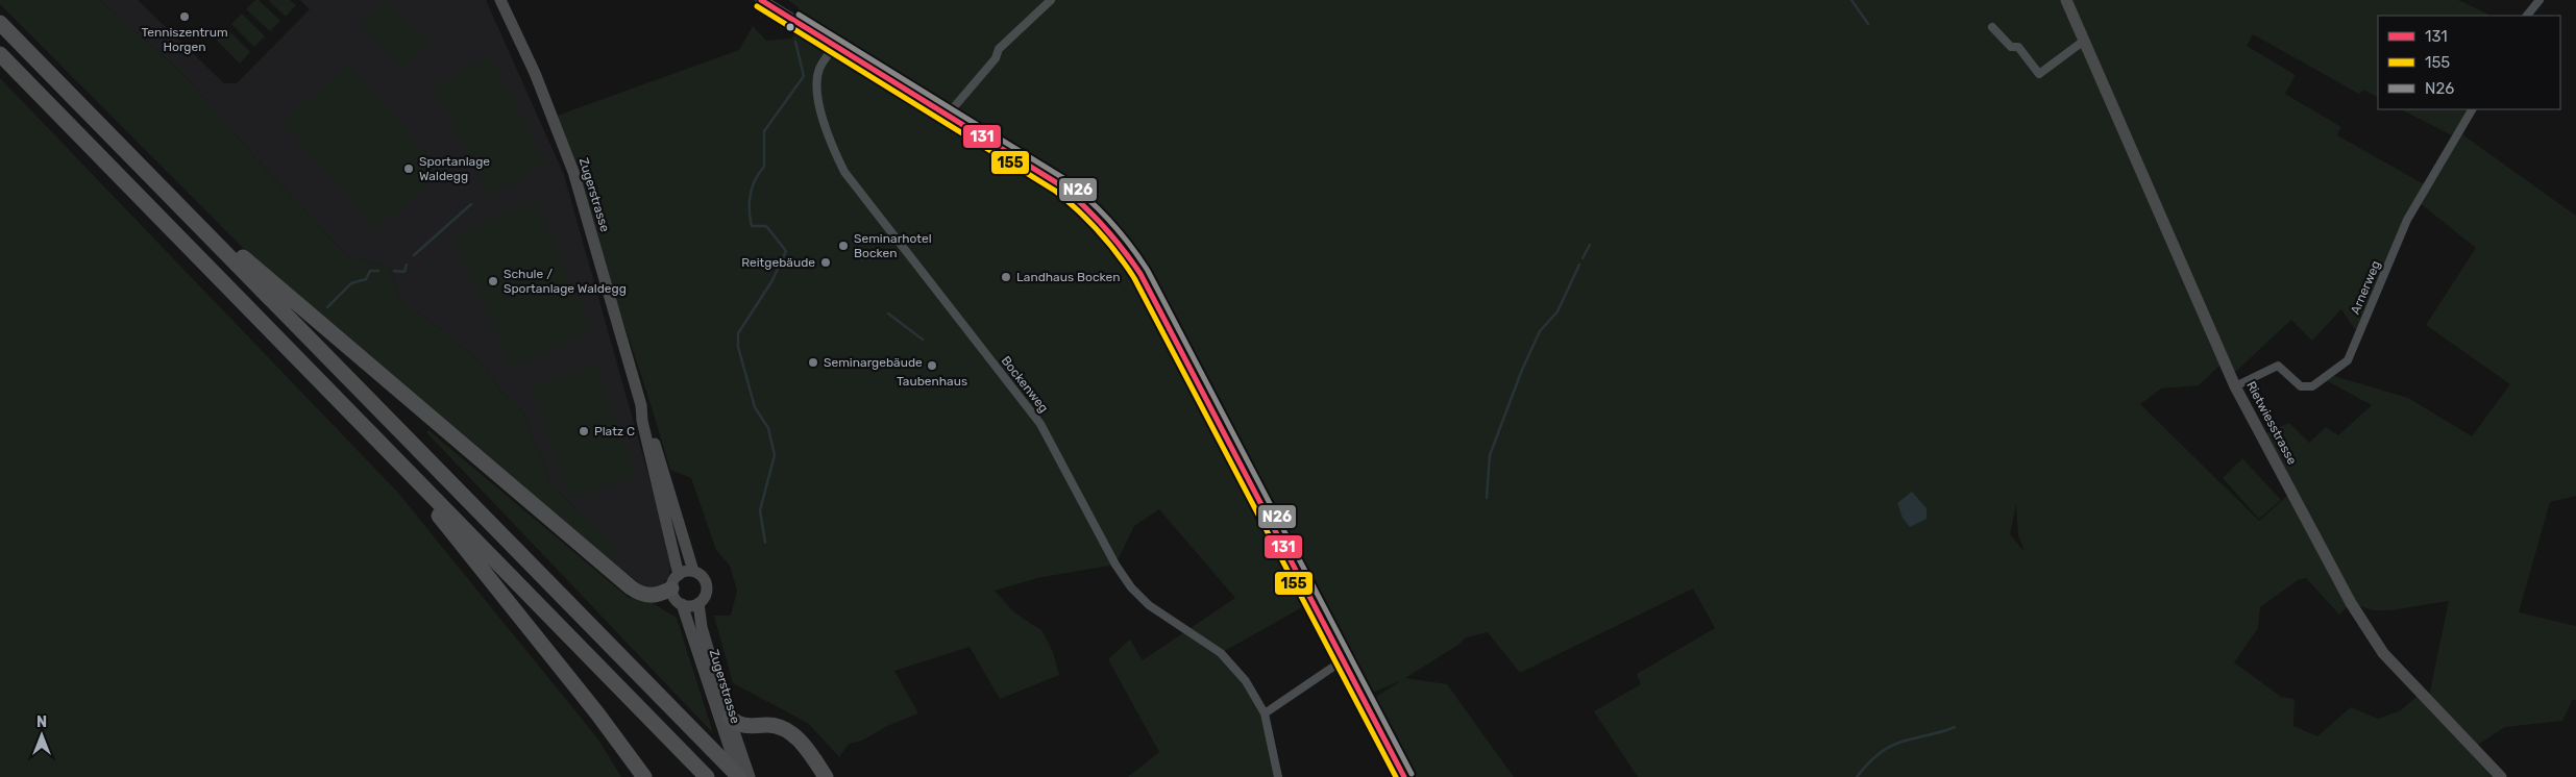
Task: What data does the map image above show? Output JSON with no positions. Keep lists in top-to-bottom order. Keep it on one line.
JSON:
{"streets":{"main road":["Zugerstrasse","Rietwiesstrasse"],"street":["Arnerweg","Bockenweg"]},"crossings":[["Arnerweg","Rietwiesstrasse"]],"places":["Tenniszentrum Horgen","Sportanlage Waldegg","Seminarhotel Bocken","Reitgebäude","Landhaus Bocken","Schule / Sportanlage Waldegg","Seminargebäude","Taubenhaus","Platz C"],"lines":["transit line 131","transit line 155","transit line N26"],"legend":["131","155","N26"],"north":"top"}
